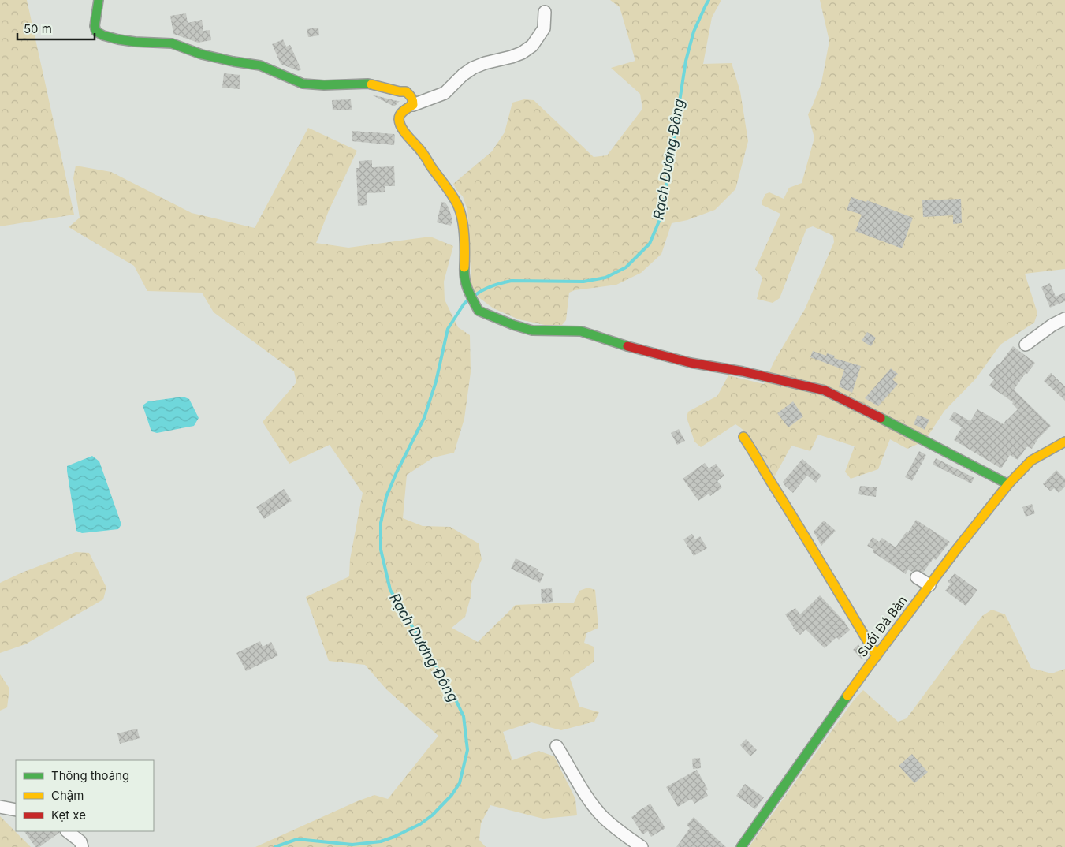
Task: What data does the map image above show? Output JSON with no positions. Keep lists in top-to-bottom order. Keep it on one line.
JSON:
{"streets":{"street":["Suối Đá Bàn"]},"water":["Rạch Dương Đông"],"legend":["Thông thoáng","Chậm","Kẹt xe"],"scale_bar":"50 m"}
